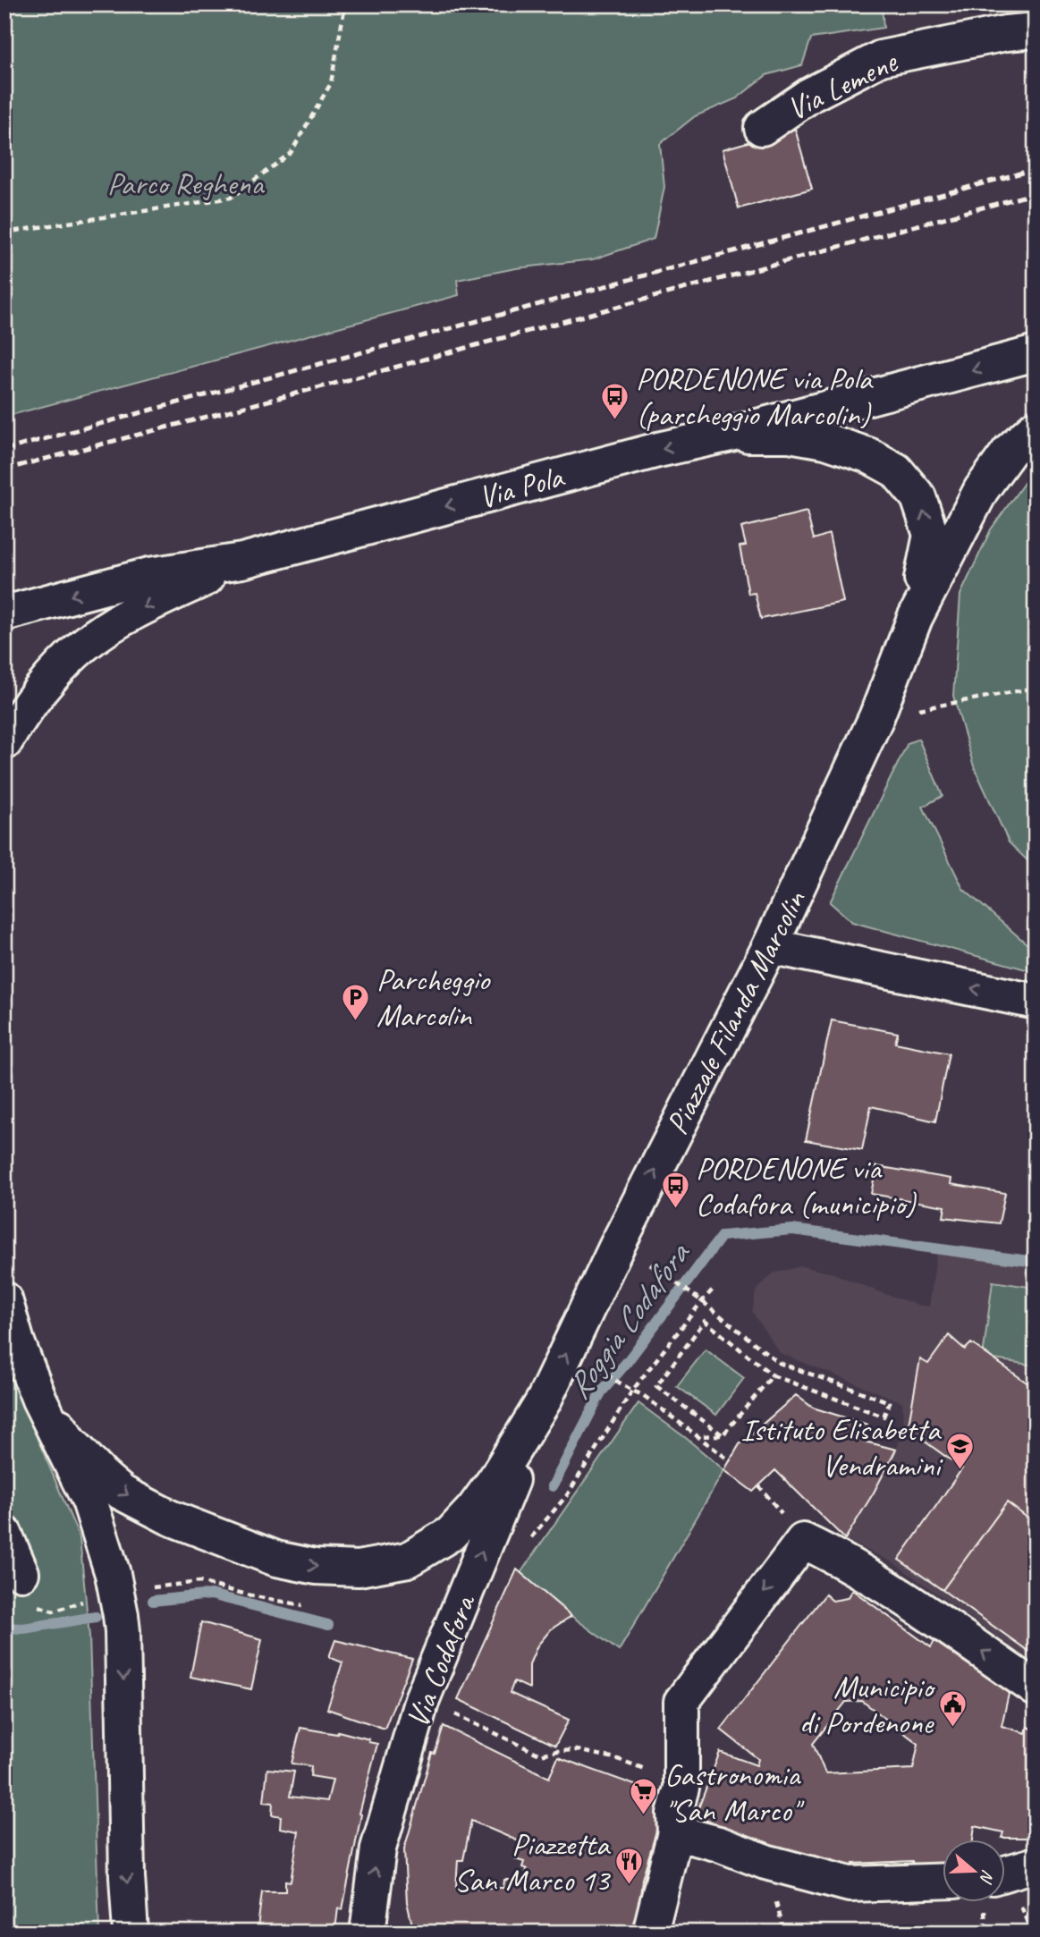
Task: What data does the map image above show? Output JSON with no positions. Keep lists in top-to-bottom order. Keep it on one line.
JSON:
{"streets":{"street":["Via Lemene","Via Pola","Piazzale Filanda Marcolin","Via Codafora"]},"crossings":[["Via Pola","Piazzale Filanda Marcolin"],["Piazzale Filanda Marcolin","Via Codafora"]],"one_way":["Via Pola","Via Codafora"],"water":["Roggia Codafora"],"parks":["Parco Reghena"],"places":{"bus stop":["PORDENONE via Pola (parcheggio Marcolin)","PORDENONE via Codafora (municipio)"],"parking":["Parcheggio Marcolin"],"school or university":["Istituto Elisabetta Vendramini"],"public building":["Municipio di Pordenone"],"supermarket":["Gastronomia \"San Marco\""],"restaurant":["Piazzetta San Marco 13"]},"north":"right"}
